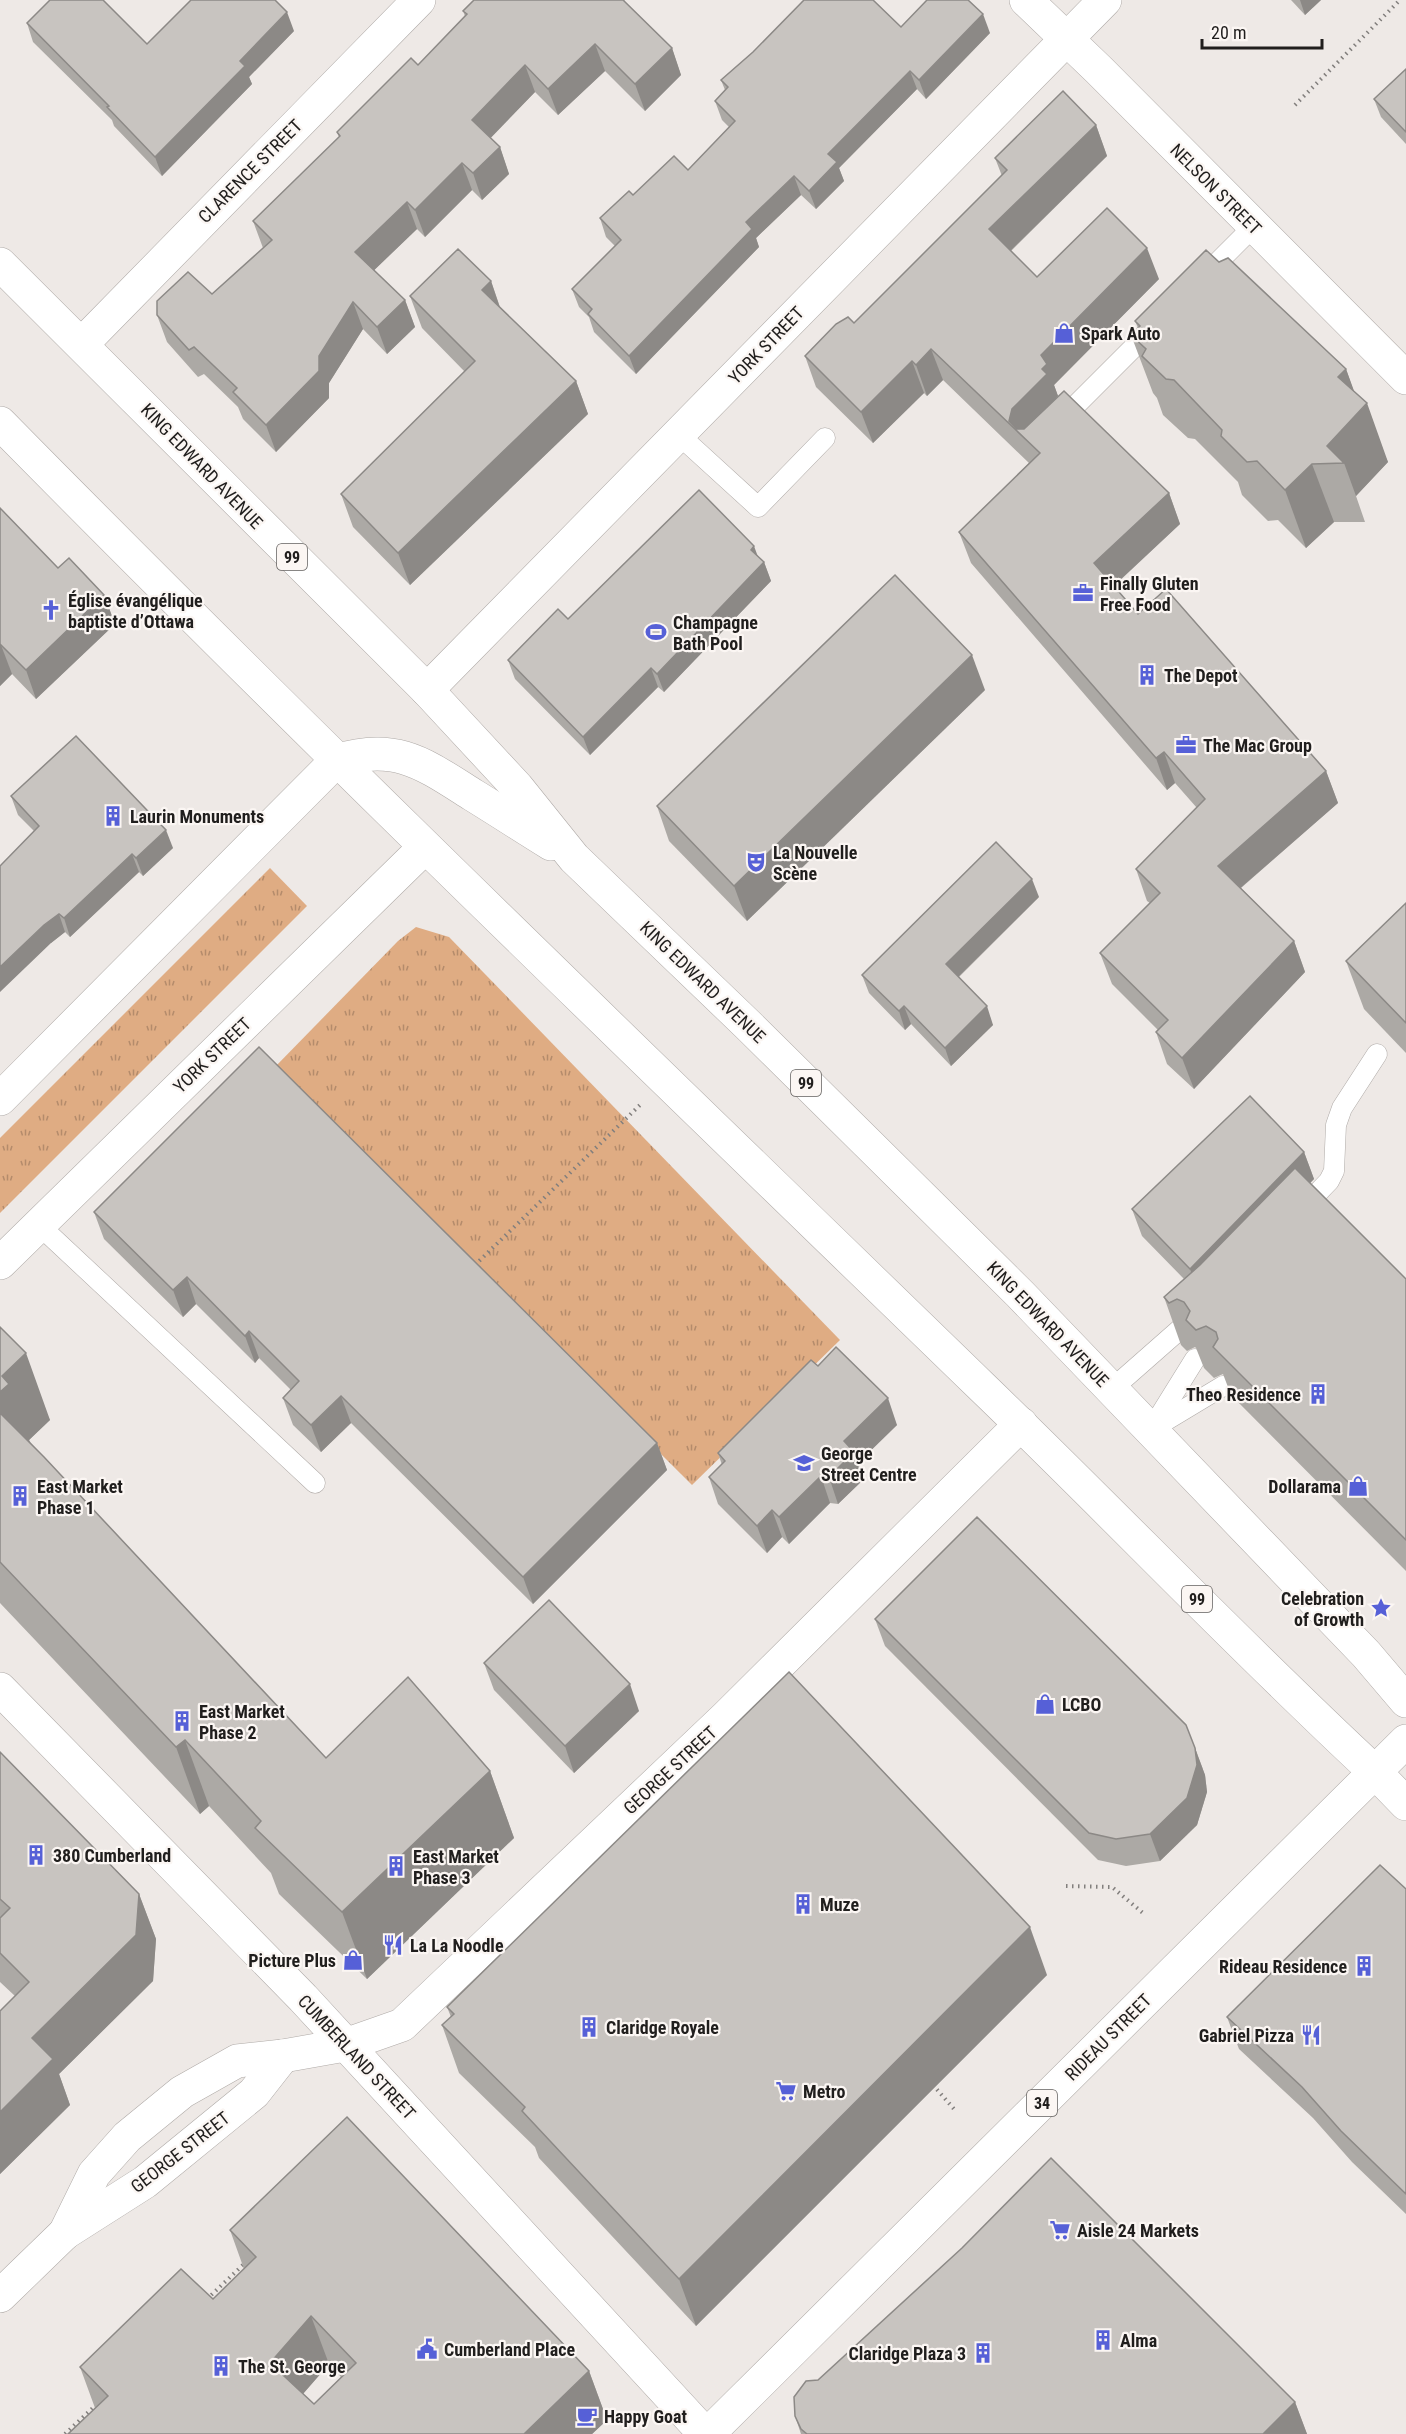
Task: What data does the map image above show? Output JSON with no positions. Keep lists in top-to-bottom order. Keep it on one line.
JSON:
{"streets":{"street":["CLARENCE STREET","NELSON STREET","YORK STREET","KING EDWARD AVENUE","99","GEORGE STREET","RIDEAU STREET","CUMBERLAND STREET","34"]},"crossings":[["CLARENCE STREET","KING EDWARD AVENUE"],["NELSON STREET","YORK STREET"],["YORK STREET","KING EDWARD AVENUE"],["YORK STREET","99"],["99","GEORGE STREET"],["99","RIDEAU STREET"],["GEORGE STREET","CUMBERLAND STREET"],["RIDEAU STREET","CUMBERLAND STREET"]],"places":{"shop":["Spark Auto","Dollarama","LCBO","Picture Plus"],"office":["Finally Gluten Free Food","The Mac Group"],"church":["Église évangélique baptiste d’Ottawa"],"sports":["Champagne Bath Pool"],"building":["The Depot","Laurin Monuments","Theo Residence","East Market Phase 1","East Market Phase 2","380 Cumberland","East Market Phase 3","Muze","Rideau Residence","Claridge Royale","Alma","Claridge Plaza 3","The St. George"],"theatre":["La Nouvelle Scène"],"school or university":["George Street Centre"],"place":["Celebration of Growth"],"restaurant":["La La Noodle","Gabriel Pizza"],"supermarket":["Metro","Aisle 24 Markets"],"public building":["Cumberland Place"],"cafe":["Happy Goat"]},"scale_bar":"20 m"}
